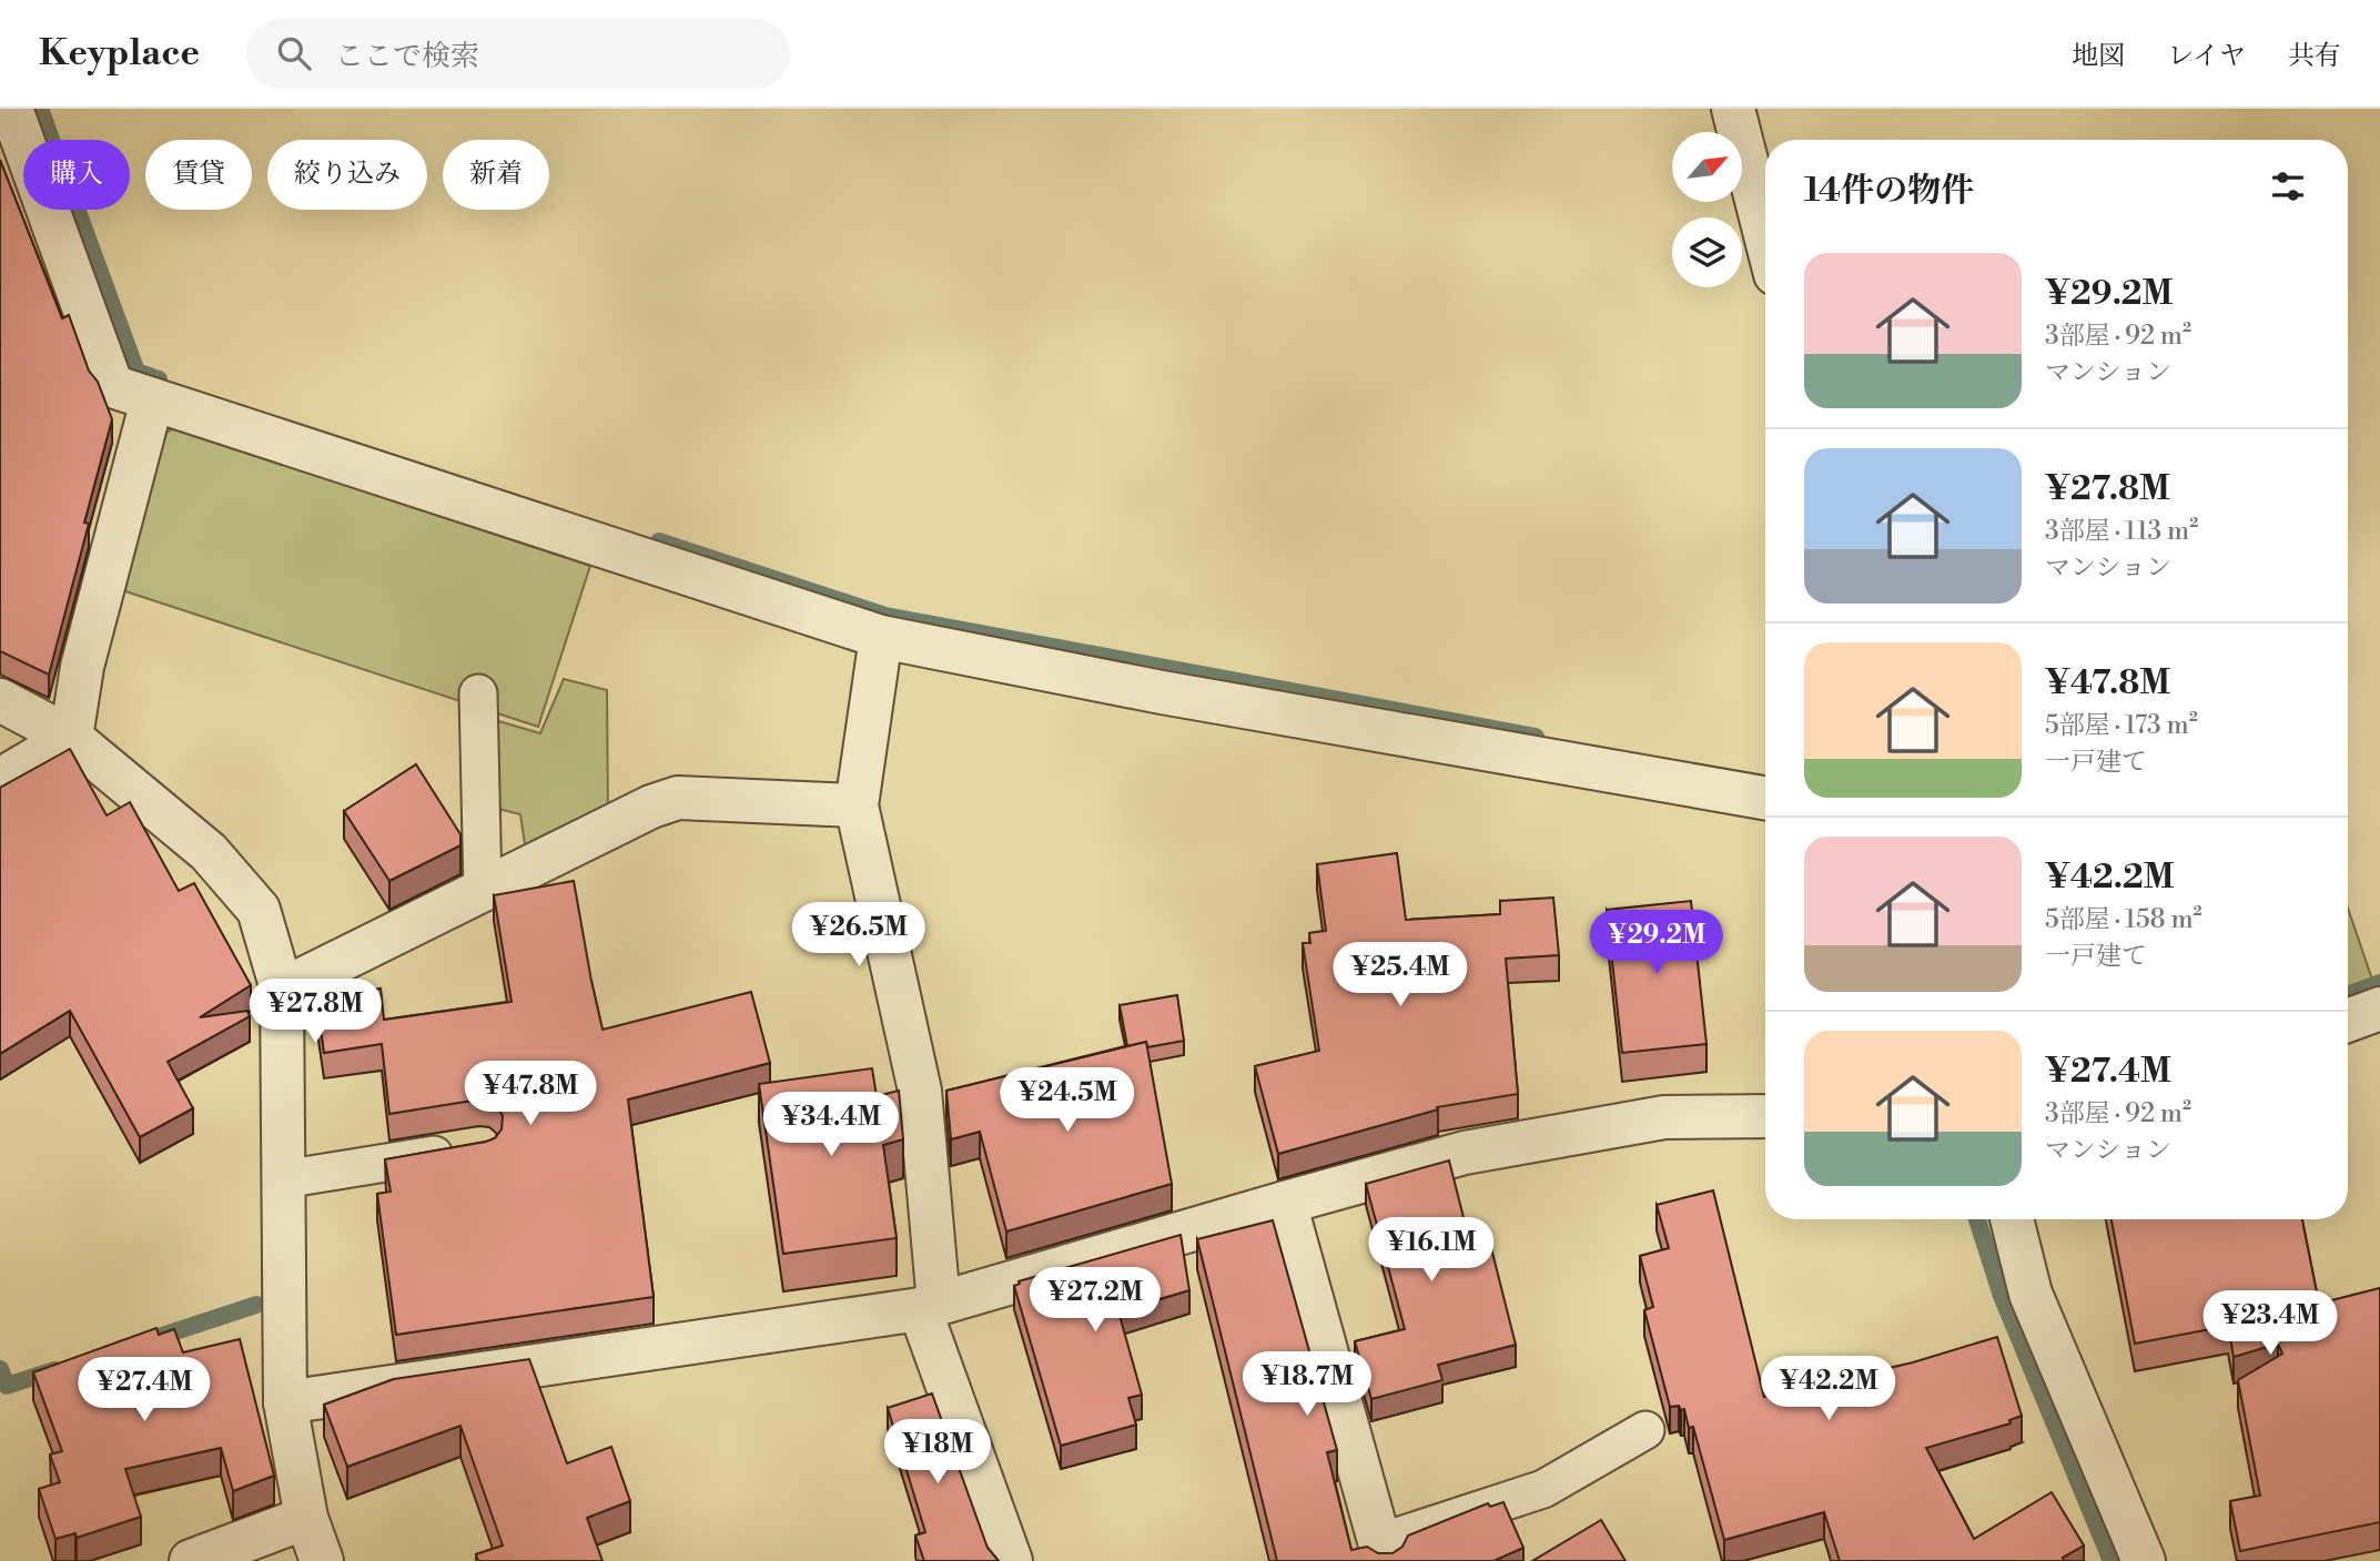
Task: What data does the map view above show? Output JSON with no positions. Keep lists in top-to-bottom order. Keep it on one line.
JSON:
{"north":"top right","page":{"header":"Keyplace","search":"ここで検索","nav":["地図","レイヤ","共有"],"chip":["購入","賃貸","絞り込み","新着"],"heading":"14件の物件","list":[{"name":"¥29.2M","note":"3部屋 · 92 m² · マンション"},{"name":"¥27.8M","note":"3部屋 · 113 m² · マンション"},{"name":"¥47.8M","note":"5部屋 · 173 m² · 一戸建て"},{"name":"¥42.2M","note":"5部屋 · 158 m² · 一戸建て"},{"name":"¥27.4M","note":"3部屋 · 92 m² · マンション"}],"price":["¥26.5M","¥29.2M","¥25.4M","¥27.8M","¥47.8M","¥24.5M","¥34.4M","¥16.1M","¥27.2M","¥23.4M","¥18.7M","¥42.2M","¥27.4M","¥18M"]}}
